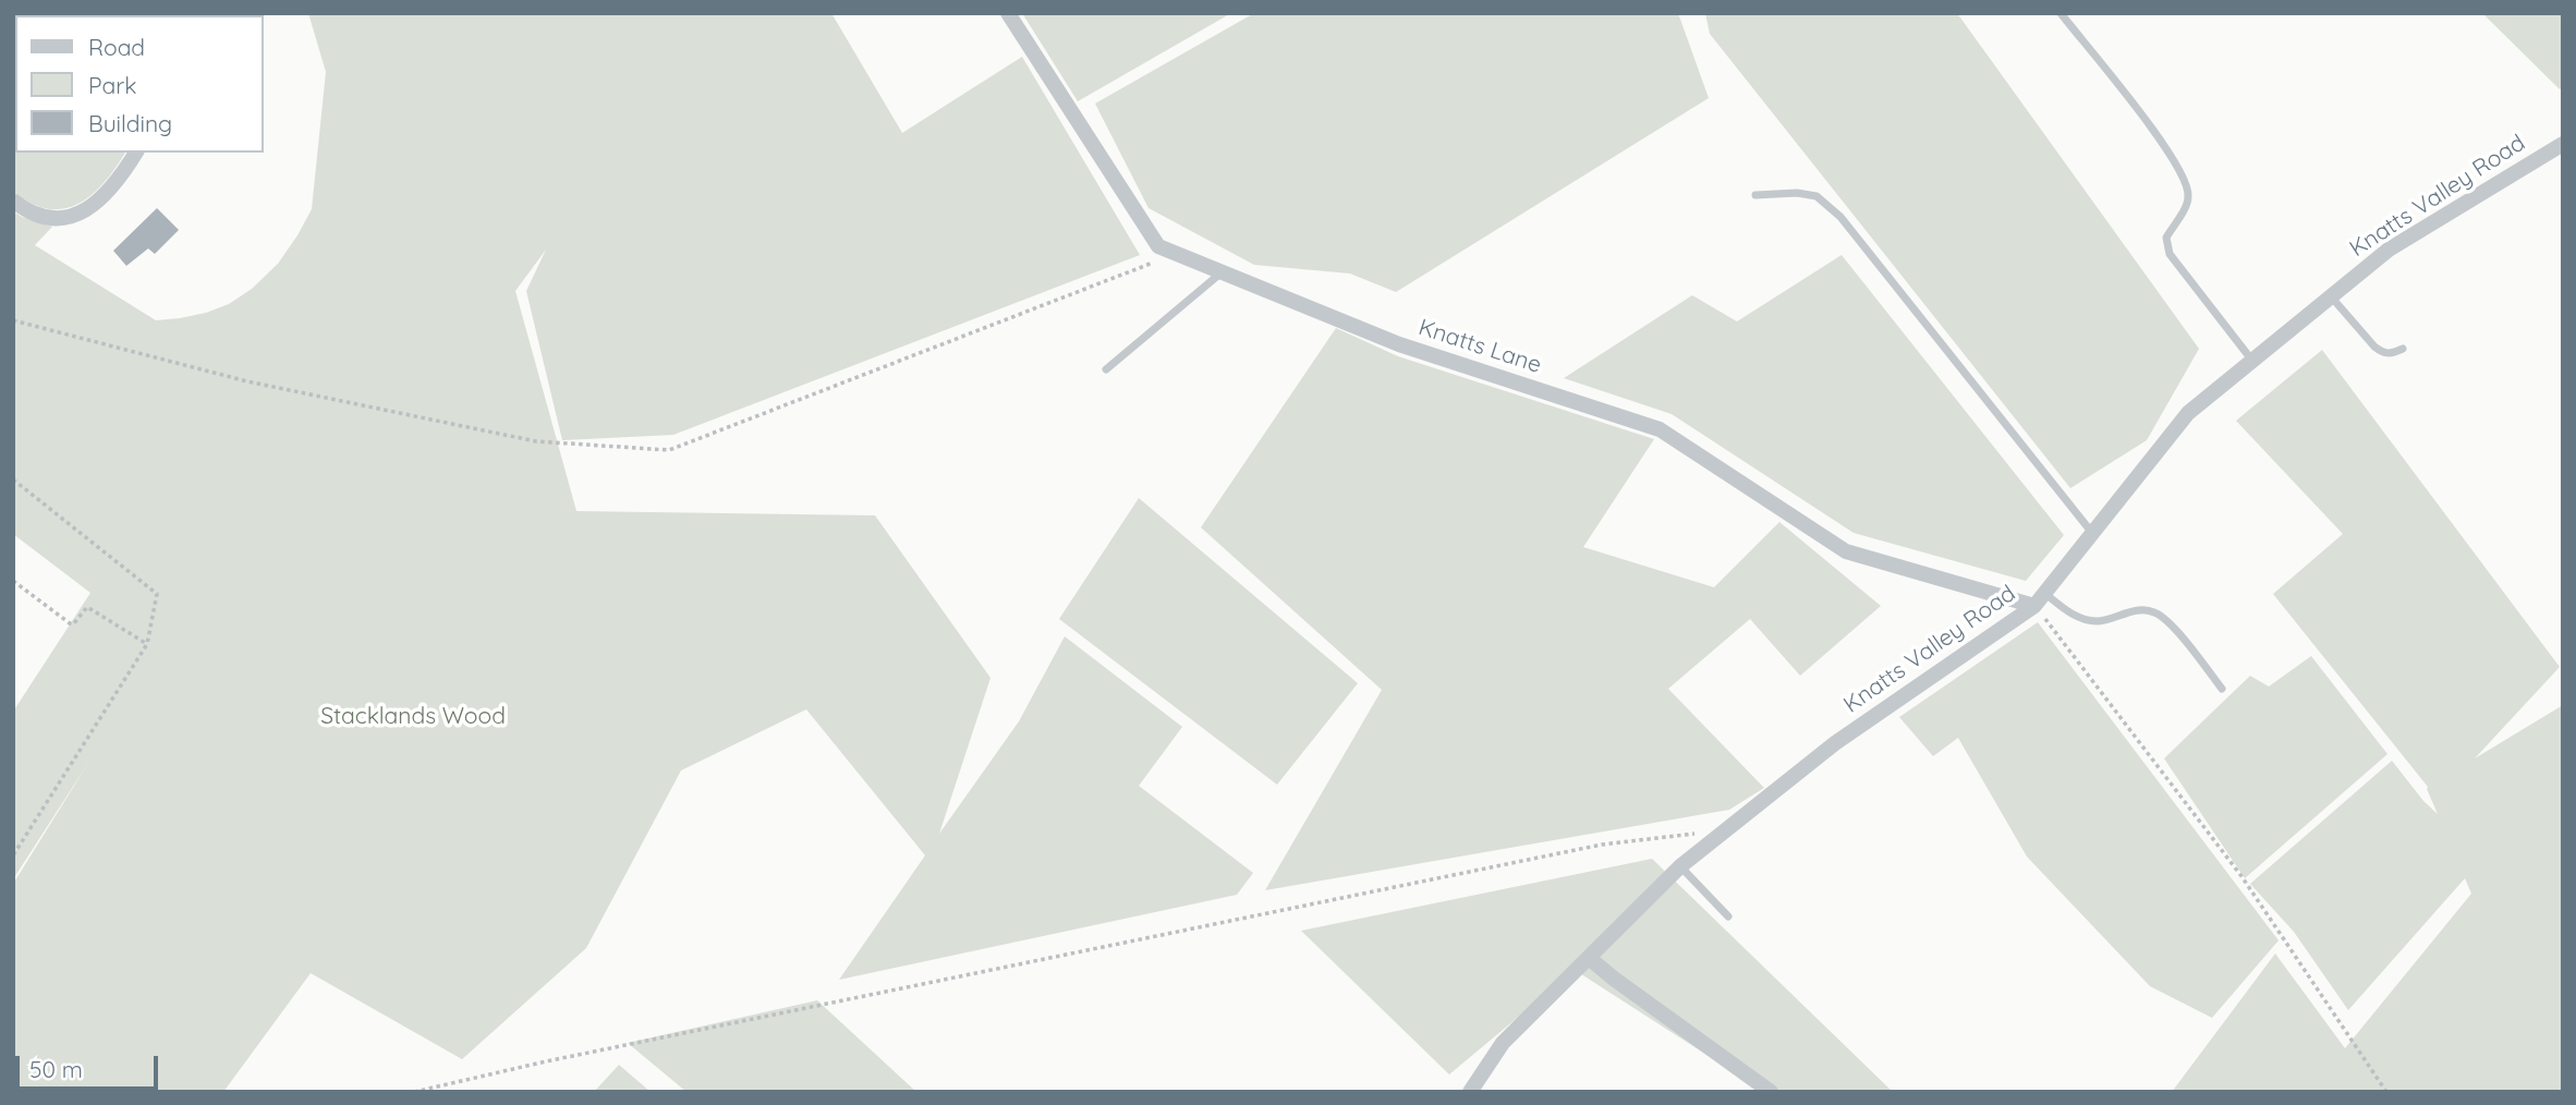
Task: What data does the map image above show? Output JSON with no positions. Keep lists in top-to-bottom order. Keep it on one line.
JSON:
{"streets":{"street":["Knatts Valley Road","Knatts Lane"]},"crossings":[["Knatts Valley Road","Knatts Lane"]],"parks":["Stacklands Wood"],"legend":["Road","Park","Building"],"scale_bar":"50 m"}
